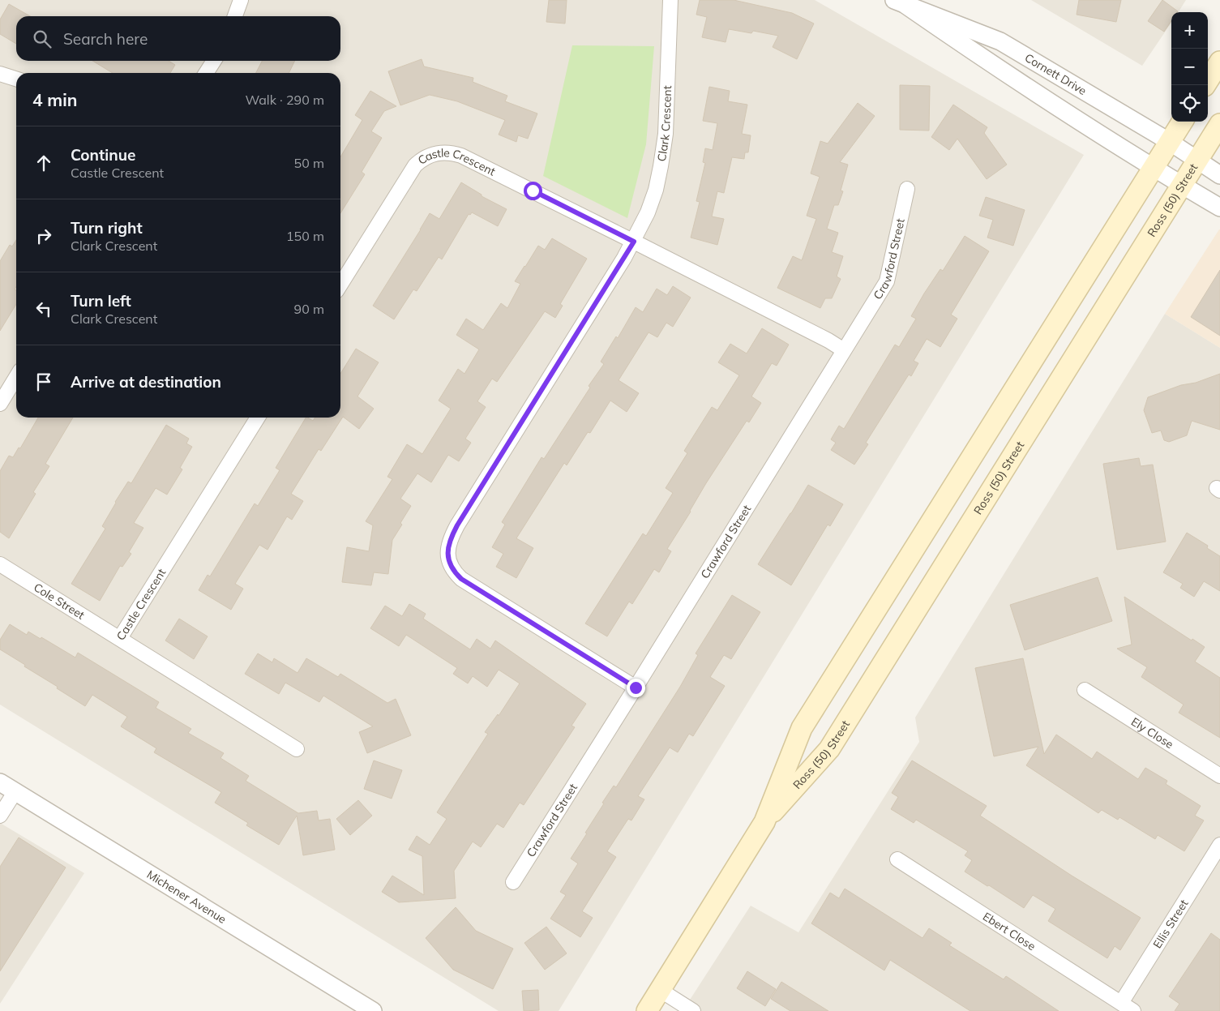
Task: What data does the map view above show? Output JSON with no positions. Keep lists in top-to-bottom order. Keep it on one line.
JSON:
{"streets":{"main road":["Ross (50) Street"],"street":["Cornett Drive","Clark Crescent","Castle Crescent","Crawford Street","Cole Street","Ely Close","Michener Avenue","Ellis Street","Ebert Close"]},"crossings":[["Cornett Drive","Ross (50) Street"],["Clark Crescent","Castle Crescent"],["Clark Crescent","Crawford Street"],["Castle Crescent","Cole Street"],["Ellis Street","Ebert Close"]],"page":{"map_buttons":["+","−"],"search":"Search here","heading":["4 min","Walk · 290 m"],"list":[["Continue","Castle Crescent","50 m"],["Turn right","Clark Crescent","150 m"],["Turn left","Clark Crescent","90 m"],"Arrive at destination"]}}
